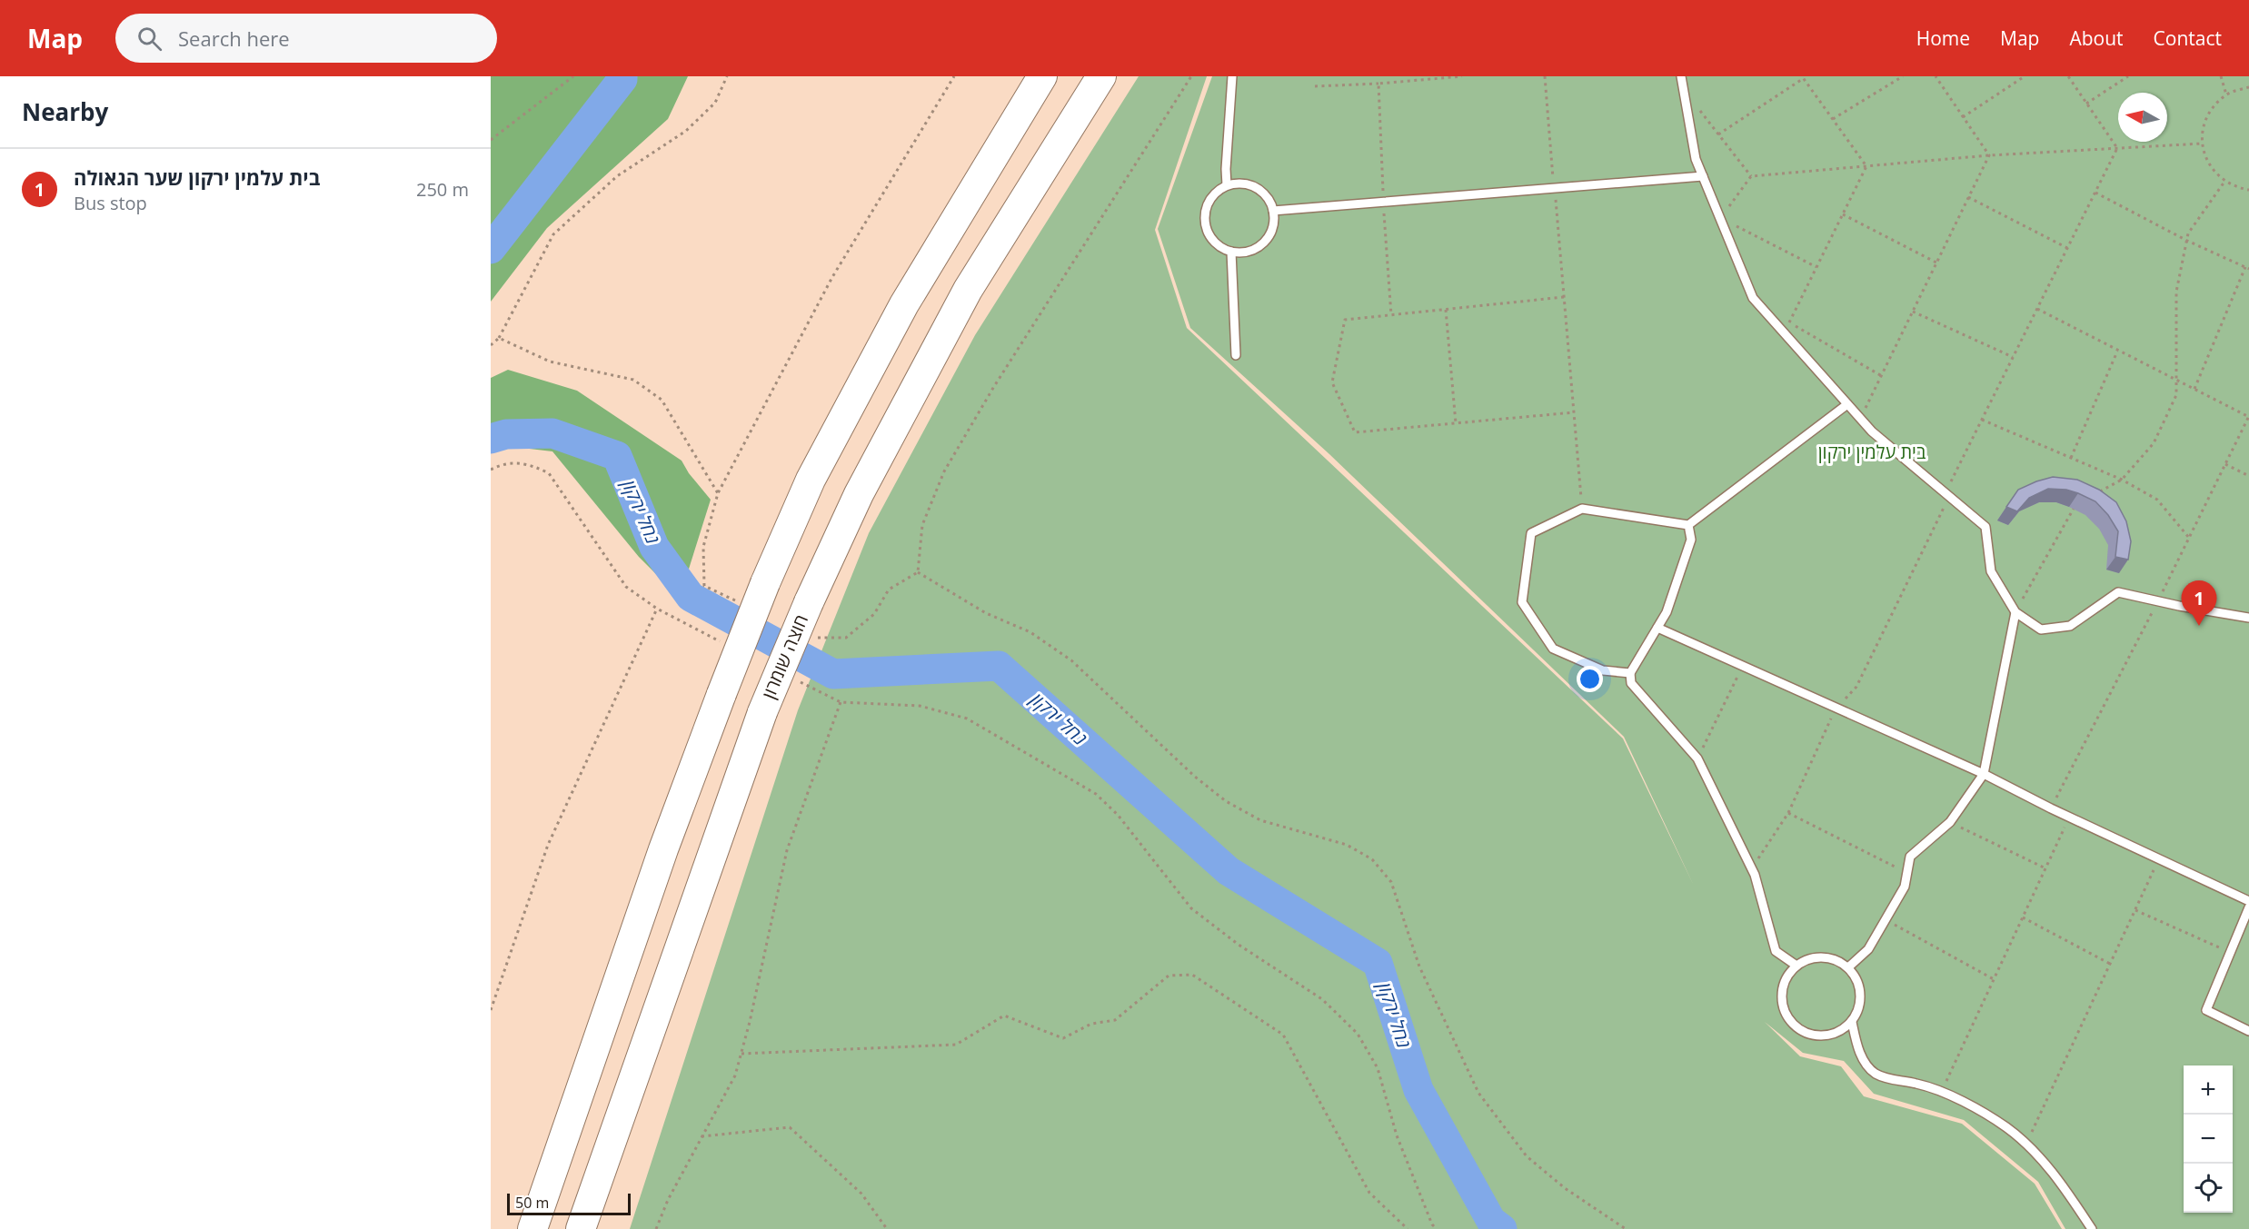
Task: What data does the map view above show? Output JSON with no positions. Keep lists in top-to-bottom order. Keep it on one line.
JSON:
{"streets":{"highway":["חוצה שומרון"]},"water":["נחל ירקון"],"parks":["בית עלמין ירקון"],"scale_bar":"50 m","north":"left","page":{"header":"Map","search":"Search here","nav":["Home","Map","About","Contact"],"heading":"Nearby","list":[{"mark":"1","name":"בית עלמין ירקון שער הגאולה","note":"Bus stop","value":"250 m"}],"pins":"1","map_buttons":["+","−"],"scale":"50 m"}}
